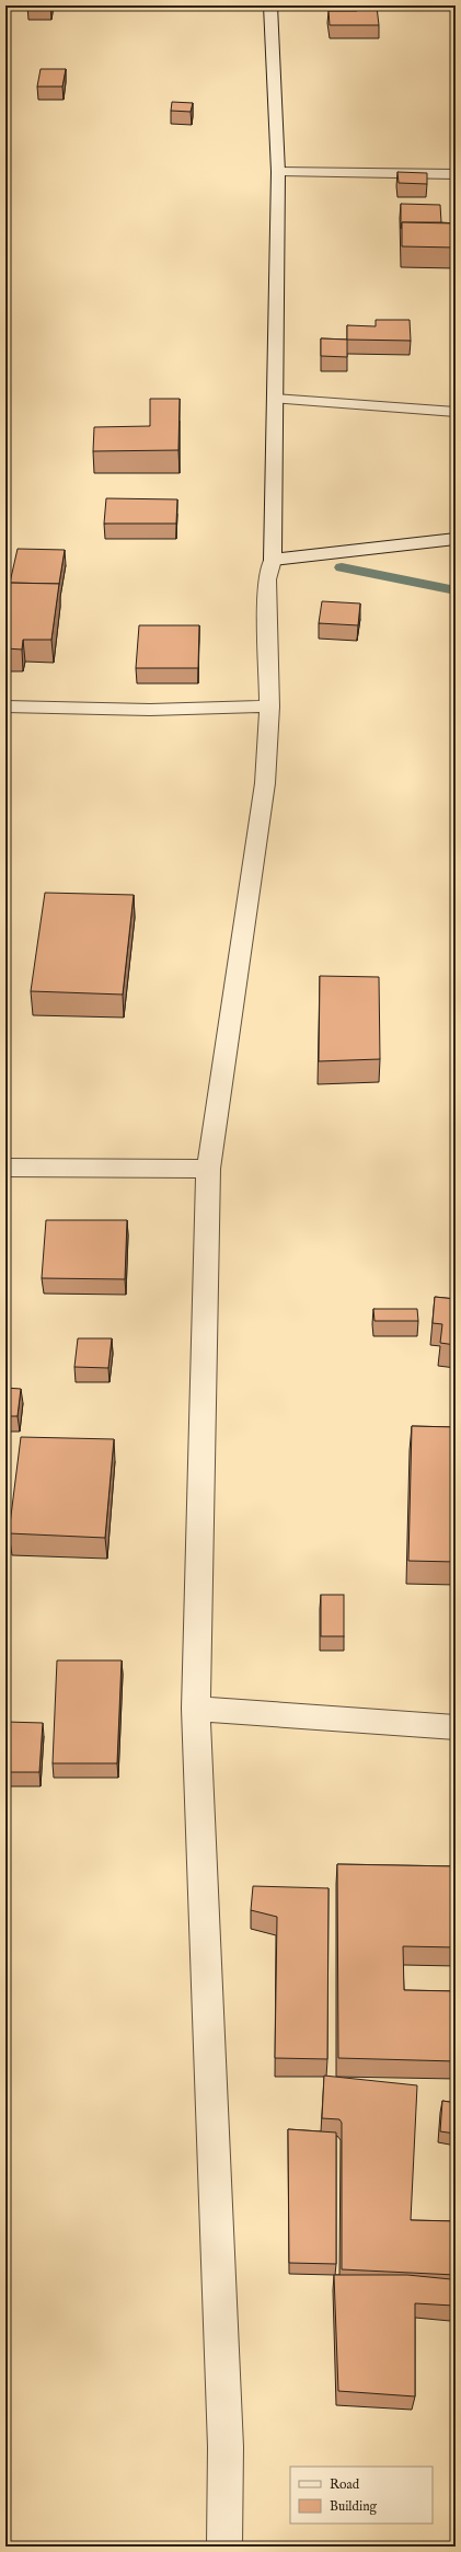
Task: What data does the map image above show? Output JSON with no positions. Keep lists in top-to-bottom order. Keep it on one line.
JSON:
{"legend":["Road","Building"]}
